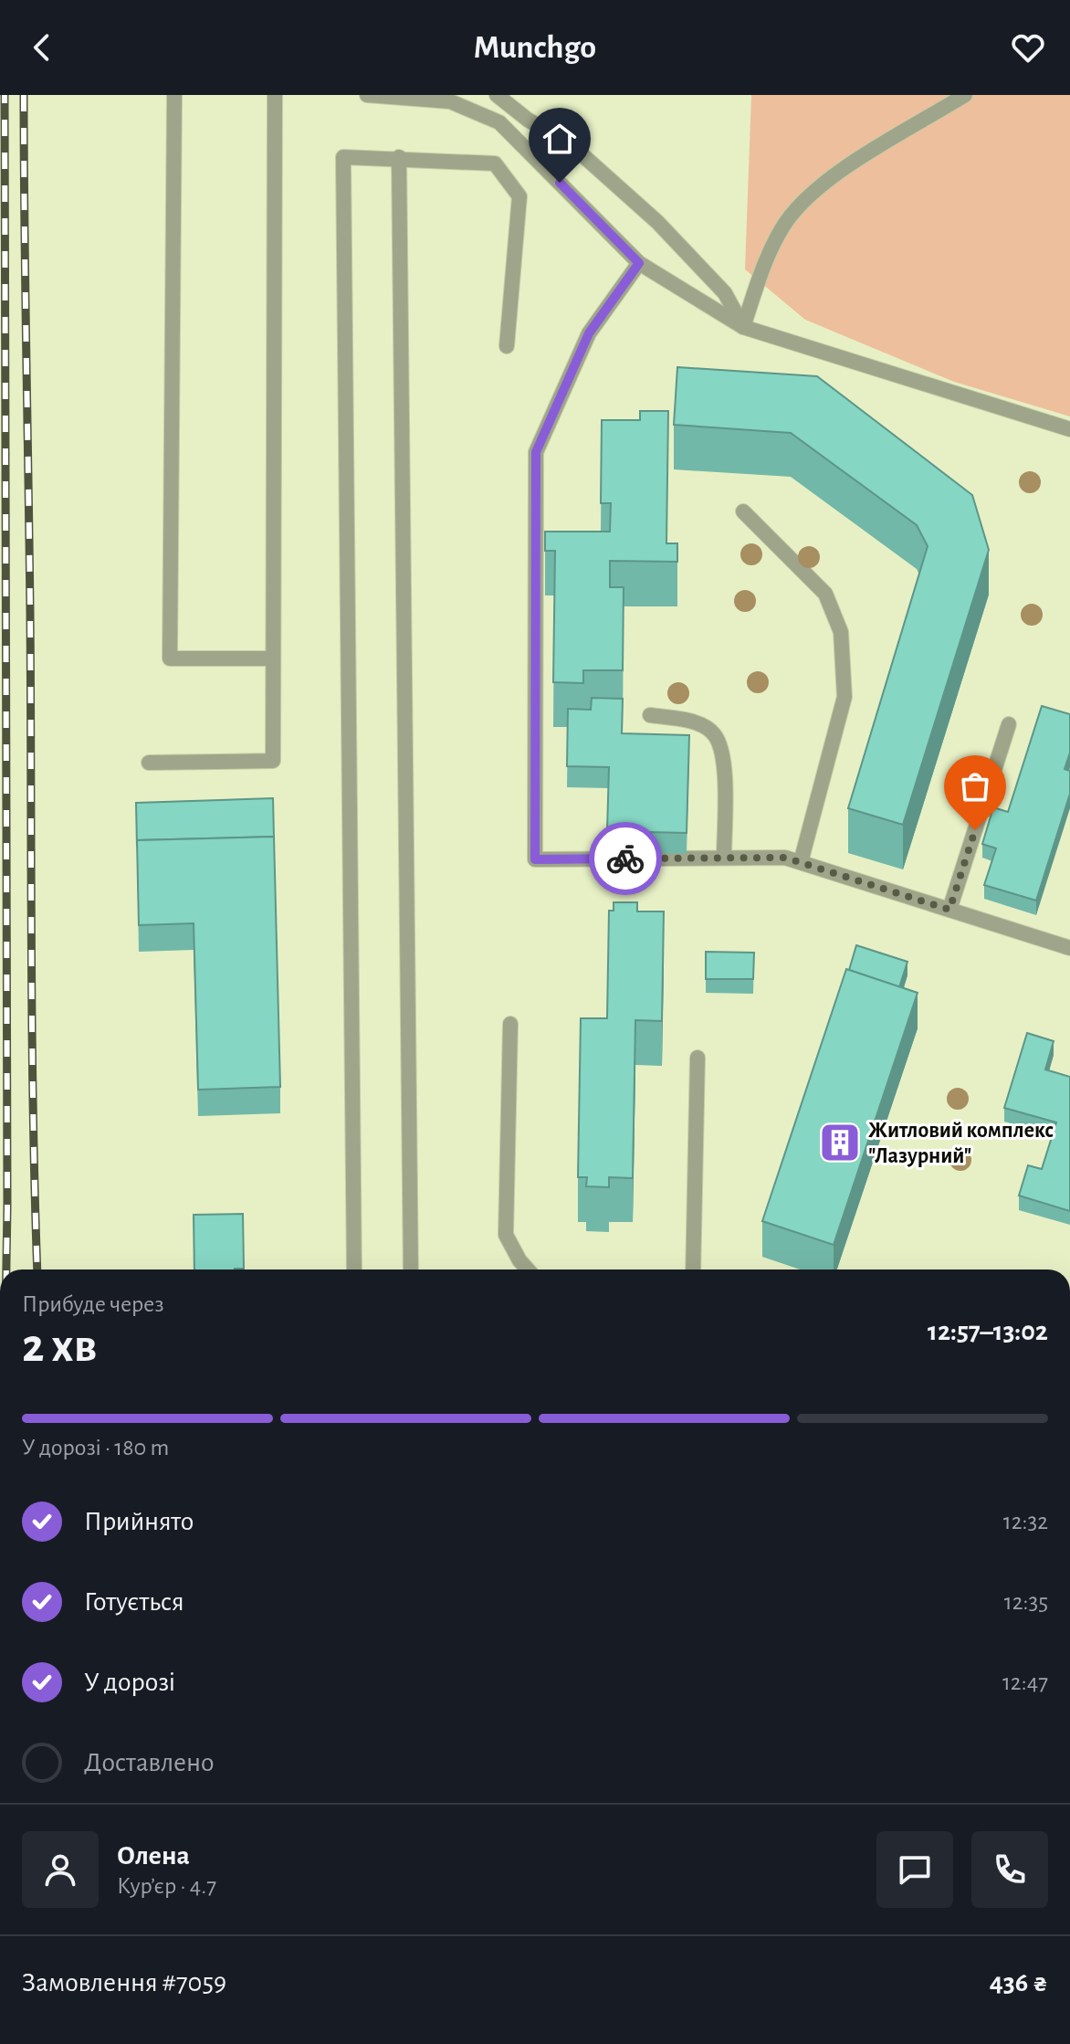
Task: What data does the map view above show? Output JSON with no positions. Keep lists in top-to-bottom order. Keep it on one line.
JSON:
{"places":{"building":["Житловий комплекс \"Лазурний\""]},"page":{"header":"Munchgo","heading":["2 хв","Прибуде через","12:57–13:02"],"panel":["Олена","Кур’єр · 4.7","Замовлення #7059","436 ₴"],"bar":"У дорозі · 180 m","list":[["Прийнято","12:32"],["Готується","12:35"],["У дорозі","12:47"],"Доставлено"]}}
